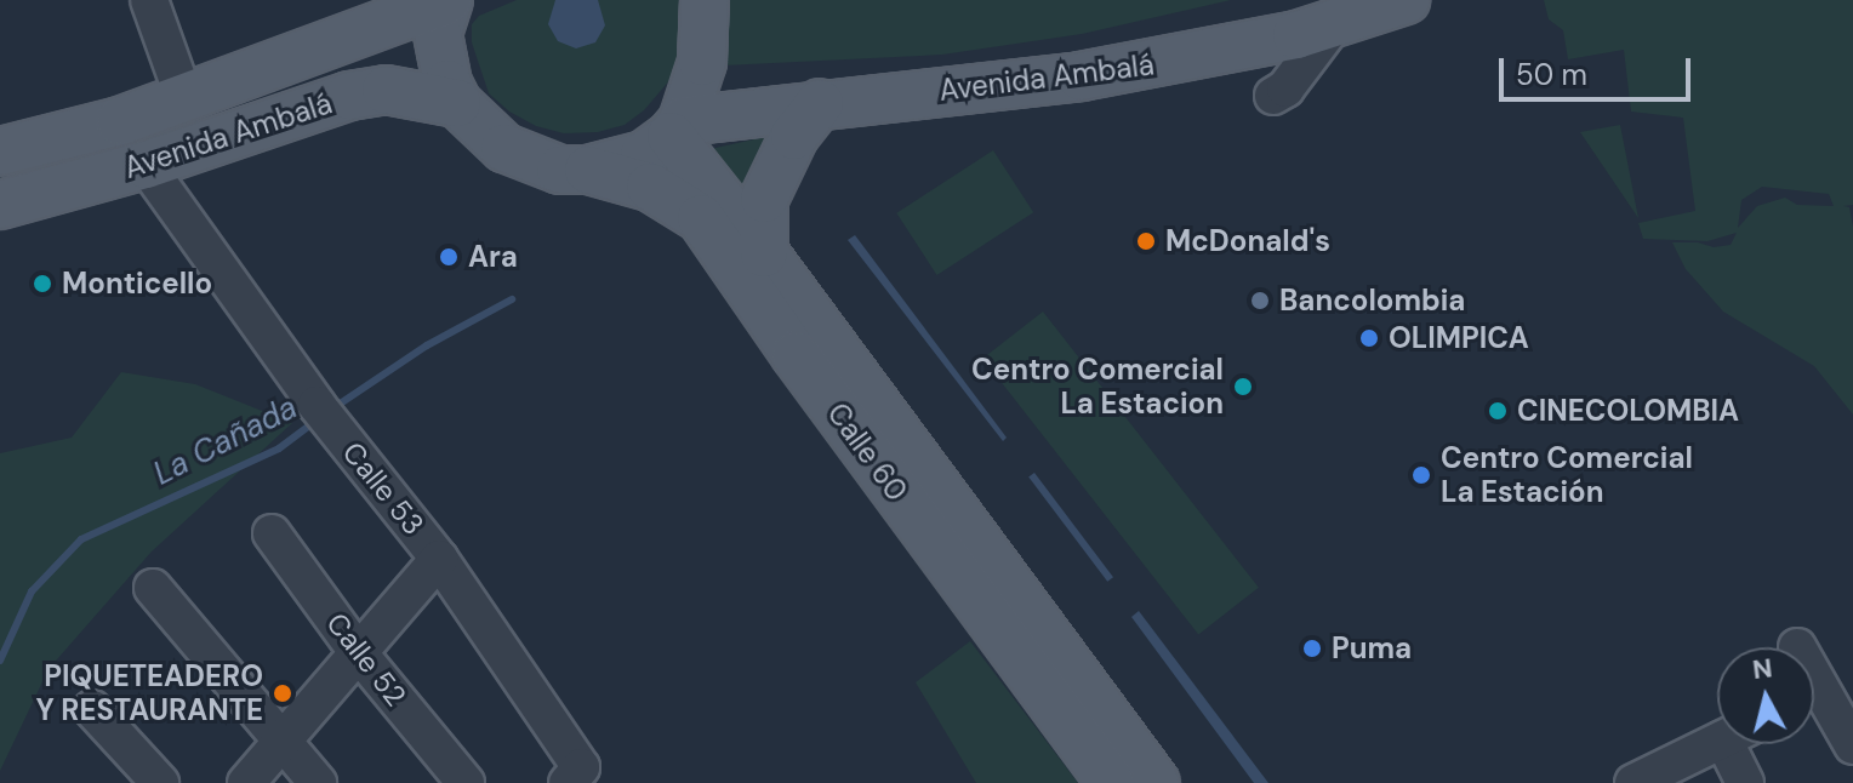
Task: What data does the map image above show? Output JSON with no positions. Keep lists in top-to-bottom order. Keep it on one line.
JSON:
{"streets":{"main road":["Avenida Ambalá","Calle 60"],"street":["Calle 53","Calle 52"]},"crossings":[["Avenida Ambalá","Calle 60"],["Avenida Ambalá","Calle 53"]],"water":["La Cañada"],"places":["McDonald's","Ara","Monticello","Bancolombia","OLIMPICA","Centro Comercial La Estacion","CINECOLOMBIA","Centro Comercial La Estación","Puma","PIQUETEADERO Y RESTAURANTE"],"scale_bar":"50 m","north":"top"}
